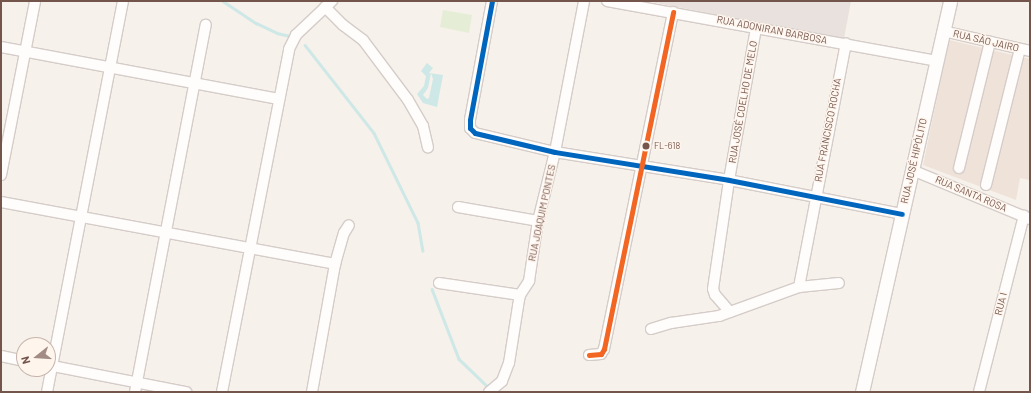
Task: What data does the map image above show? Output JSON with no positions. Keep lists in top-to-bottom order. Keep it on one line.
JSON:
{"streets":{"street":["RUA ADONIRAN BARBOSA","RUA SÃO JAIRO","RUA JOSÉ COELHO DE MELO","RUA FRANCISCO ROCHA","RUA JOSÉ HIPÓLITO","RUA SANTA ROSA","RUA JOAQUIM PONTES","RUA I"]},"crossings":[["RUA ADONIRAN BARBOSA","RUA JOSÉ COELHO DE MELO"],["RUA ADONIRAN BARBOSA","RUA FRANCISCO ROCHA"],["RUA ADONIRAN BARBOSA","RUA JOSÉ HIPÓLITO"],["RUA SÃO JAIRO","RUA JOSÉ HIPÓLITO"],["RUA JOSÉ HIPÓLITO","RUA SANTA ROSA"],["RUA SANTA ROSA","RUA I"]],"places":["FL-618"],"north":"left"}
